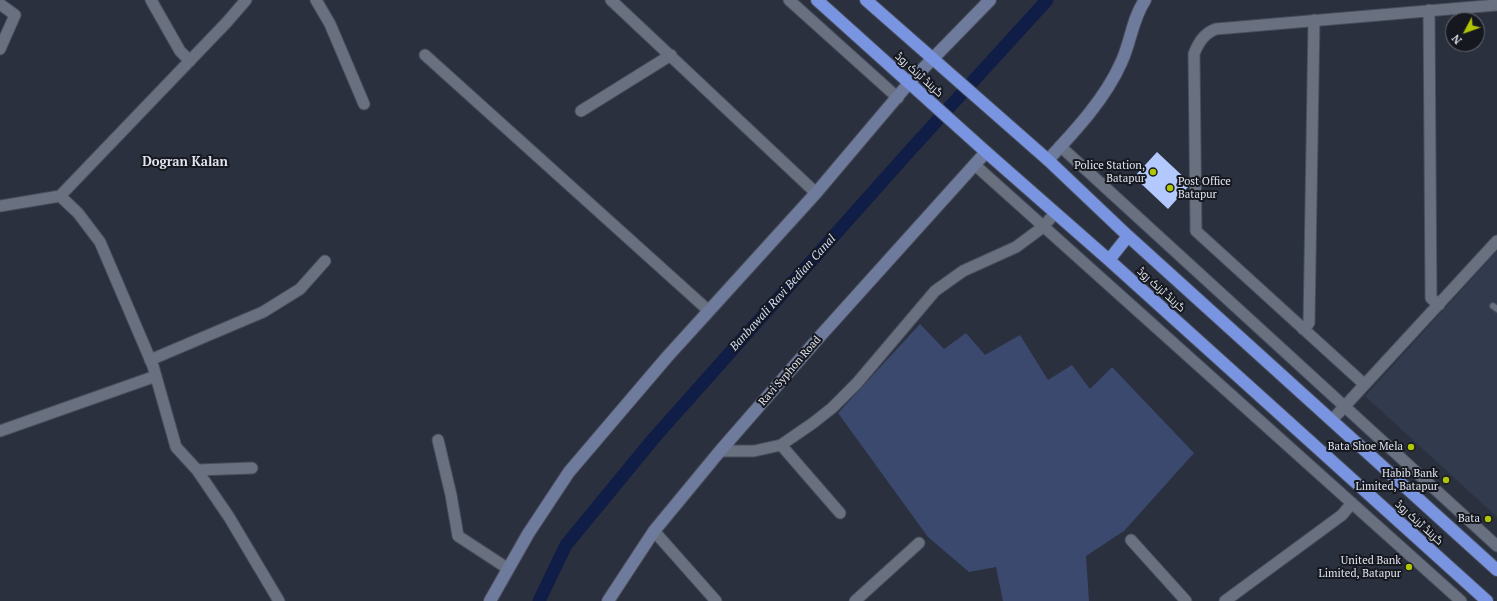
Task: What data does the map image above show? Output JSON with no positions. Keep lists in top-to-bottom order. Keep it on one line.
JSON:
{"streets":{"highway":["گرینڈ ٹرنک روڈ"],"street":["Ravi Syphon Road"]},"crossings":[["گرینڈ ٹرنک روڈ","Ravi Syphon Road"]],"districts":["Dogran Kalan"],"water":["Banbawali Ravi Bedian Canal"],"places":["Police Station, Batapur","Post Office Batapur","Bata Shoe Mela","Habib Bank Limited, Batapur","Bata","United Bank Limited, Batapur"],"north":"bottom left"}
